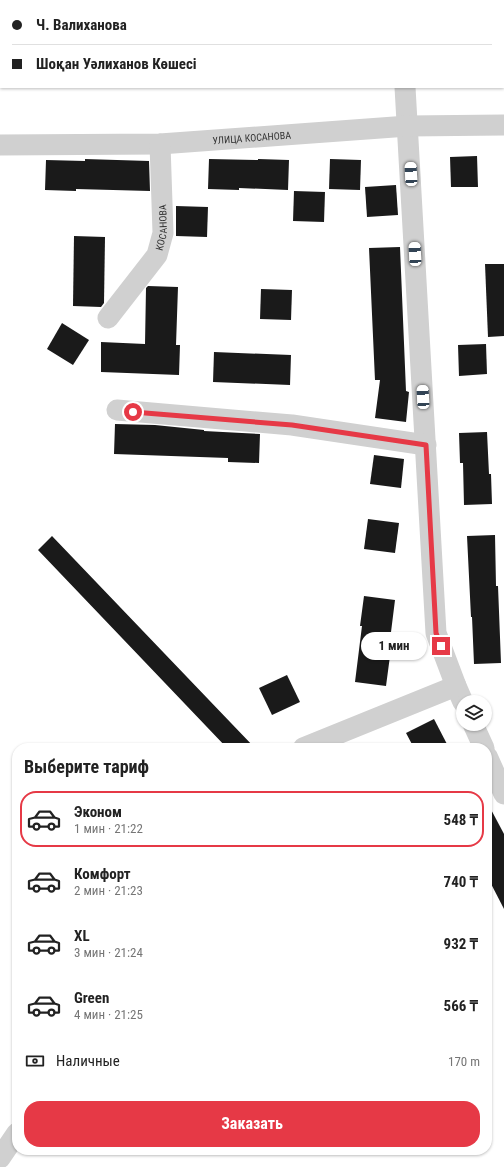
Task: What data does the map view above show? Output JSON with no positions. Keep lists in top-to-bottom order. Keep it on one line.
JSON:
{"streets":{"street":["УЛИЦА КОСАНОВА","КОСАНОВА"]},"crossings":[["УЛИЦА КОСАНОВА","КОСАНОВА"]],"page":{"banner":["Ч. Валиханова","Шоқан Уәлиханов Көшесі"],"bubble":"1 мин","heading":"Выберите тариф","list":[{"name":"Эконом","note":"1 мин · 21:22","value":"548 ₸"},{"name":"Комфорт","note":"2 мин · 21:23","value":"740 ₸"},{"name":"XL","note":"3 мин · 21:24","value":"932 ₸"},{"name":"Green","note":"4 мин · 21:25","value":"566 ₸"}],"pay":["Наличные","170 m"],"buttons":"Заказать"}}
